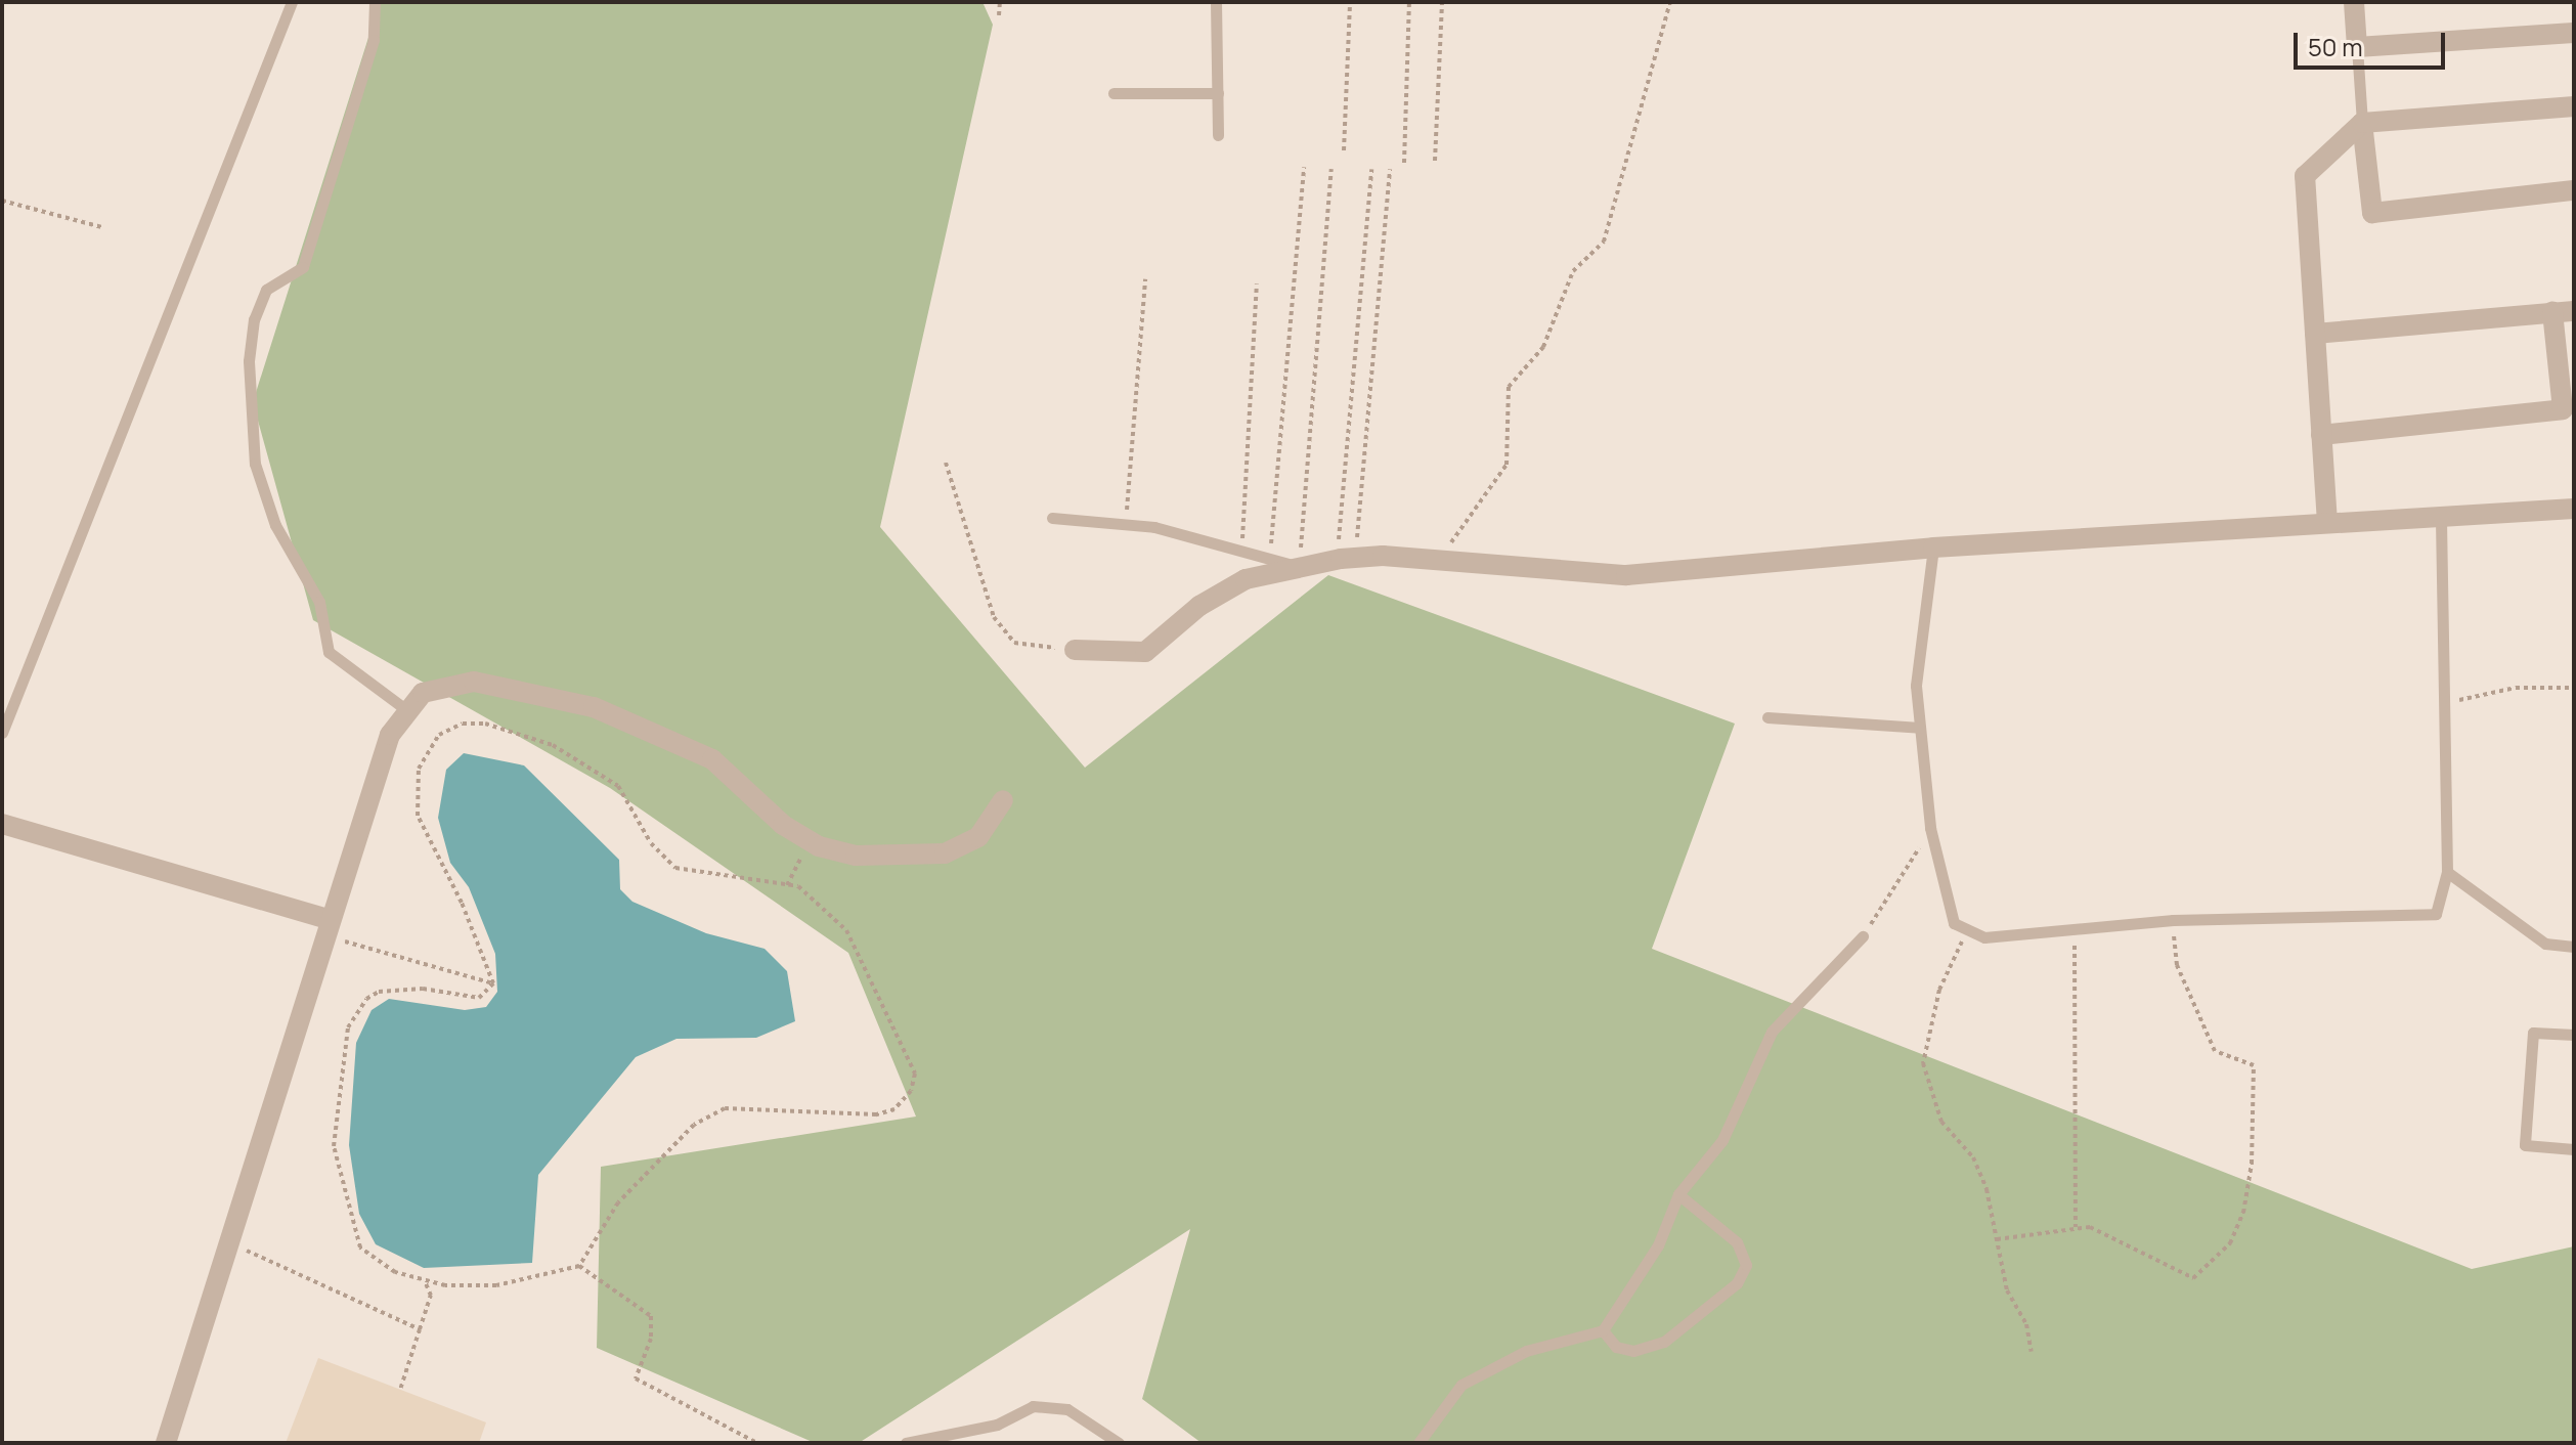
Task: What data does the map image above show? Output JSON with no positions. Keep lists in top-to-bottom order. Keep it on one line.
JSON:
{"scale_bar":"50 m"}
